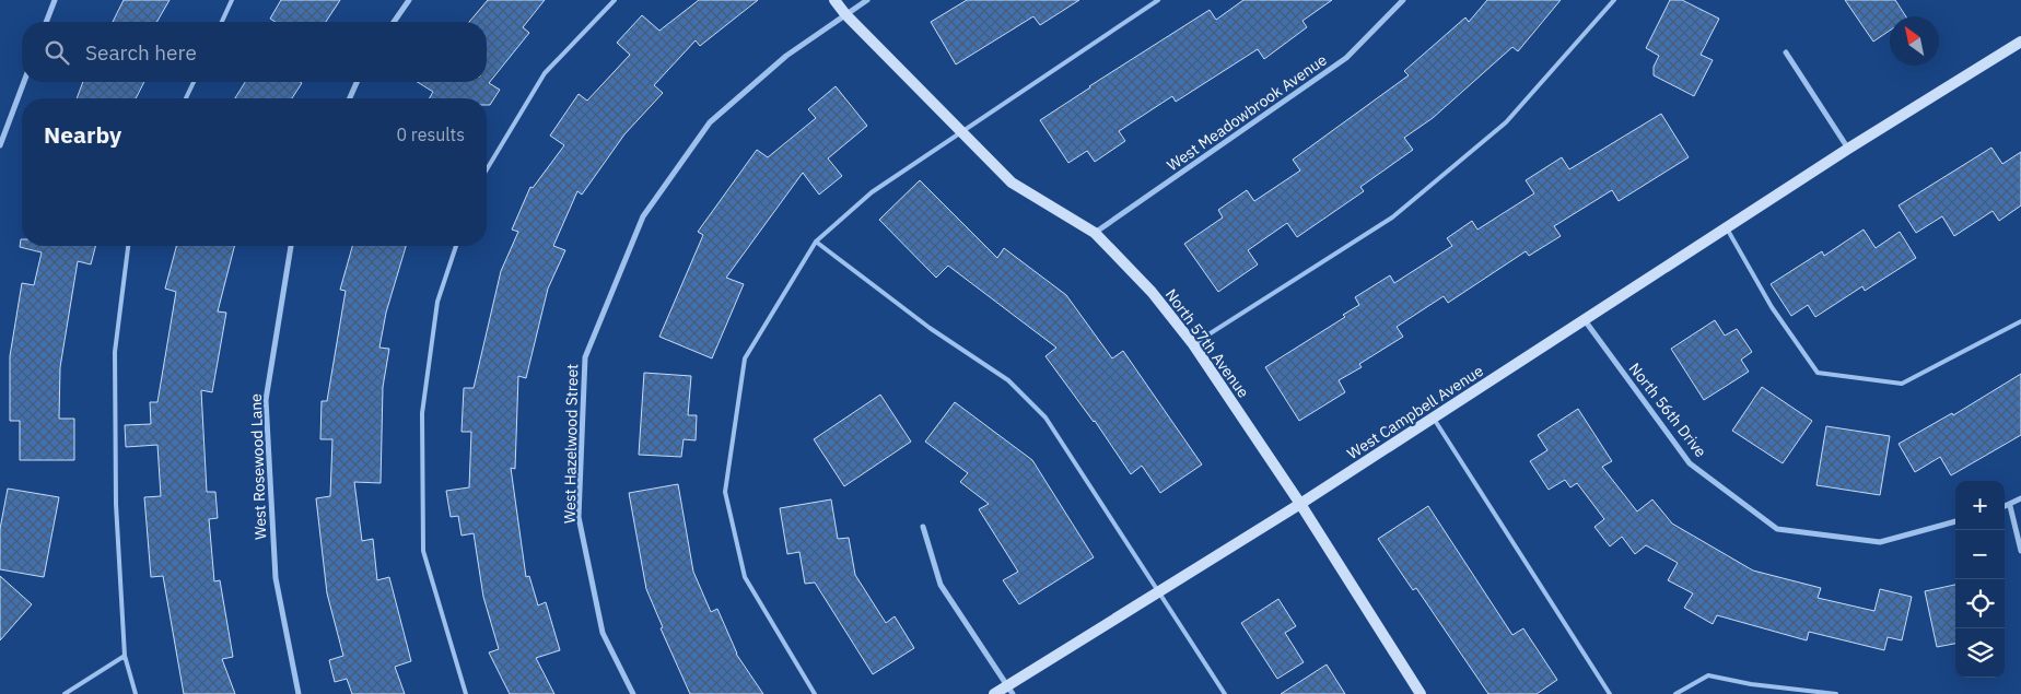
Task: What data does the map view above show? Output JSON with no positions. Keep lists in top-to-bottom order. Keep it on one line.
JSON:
{"streets":{"street":["West Meadowbrook Avenue","North 57th Avenue","North 56th Drive","West Campbell Avenue","West Hazelwood Street","West Rosewood Lane"]},"crossings":[["West Meadowbrook Avenue","North 57th Avenue"],["North 57th Avenue","West Campbell Avenue"],["North 57th Avenue","West Hazelwood Street"],["North 56th Drive","West Campbell Avenue"]],"north":"top left","page":{"search":"Search here","heading":["Nearby","0 results"],"map_buttons":["+","−"]}}
